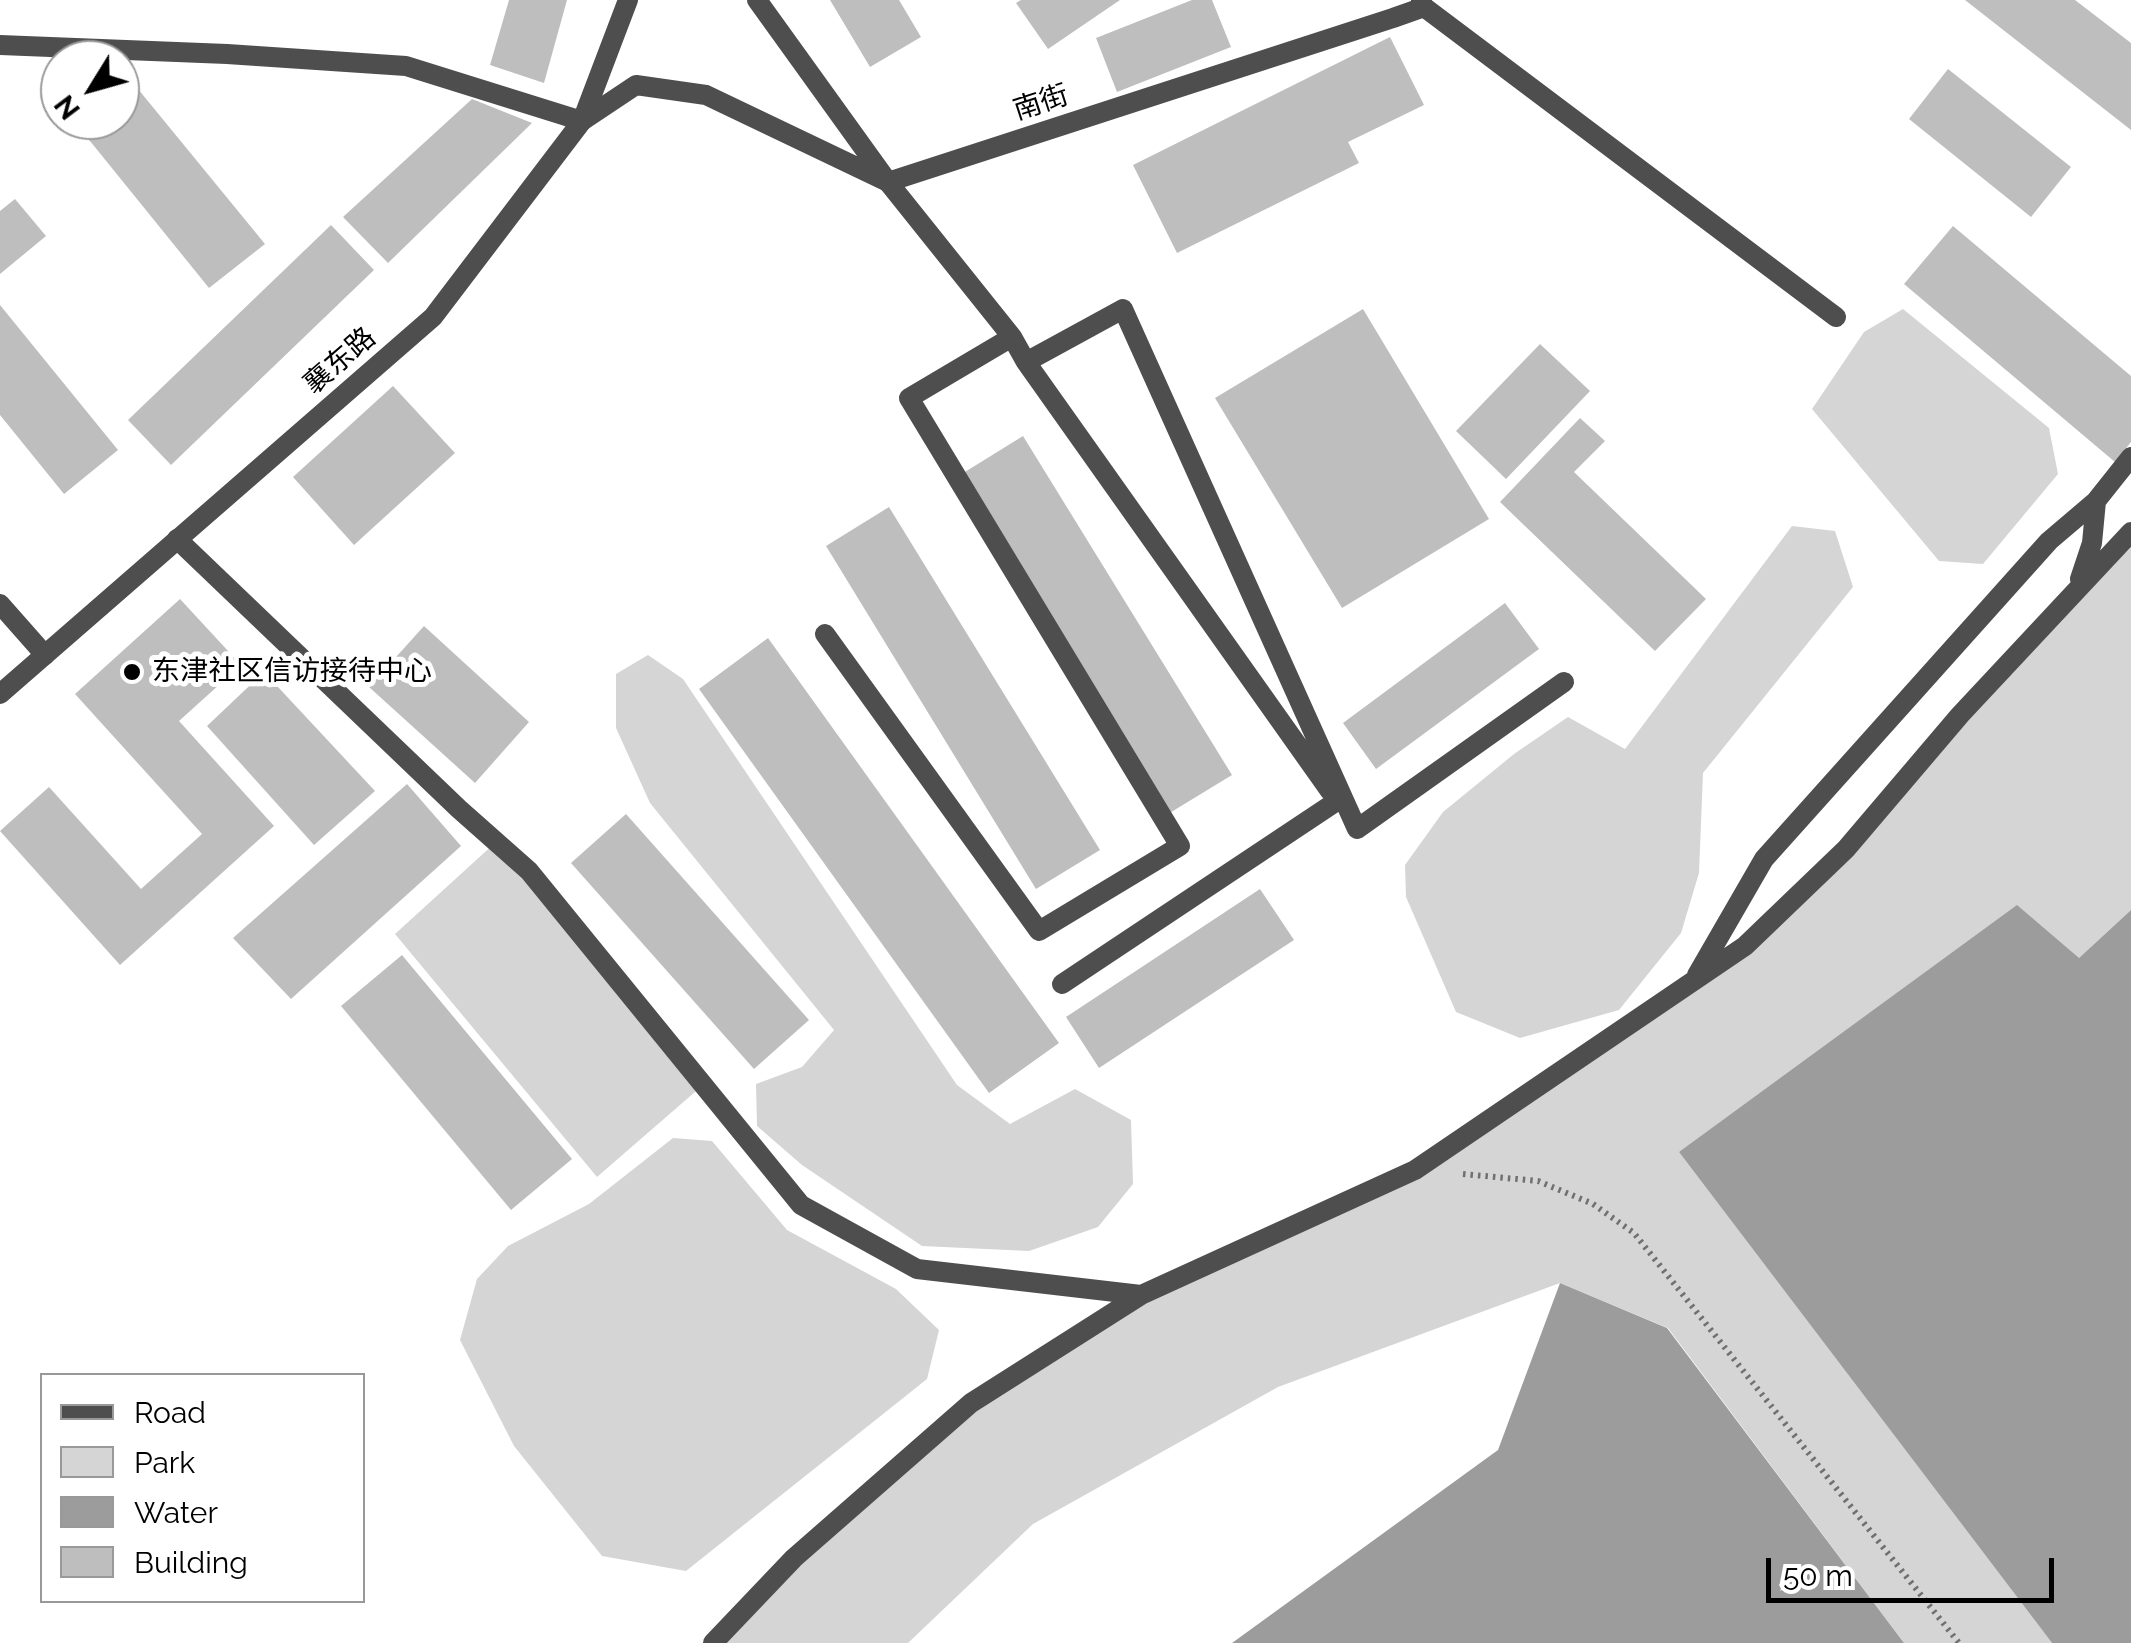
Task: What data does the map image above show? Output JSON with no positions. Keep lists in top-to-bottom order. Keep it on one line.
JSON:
{"streets":{"street":["南街","襄东路"]},"places":["东津社区信访接待中心"],"legend":["Road","Park","Water","Building"],"scale_bar":"50 m","north":"bottom left"}
